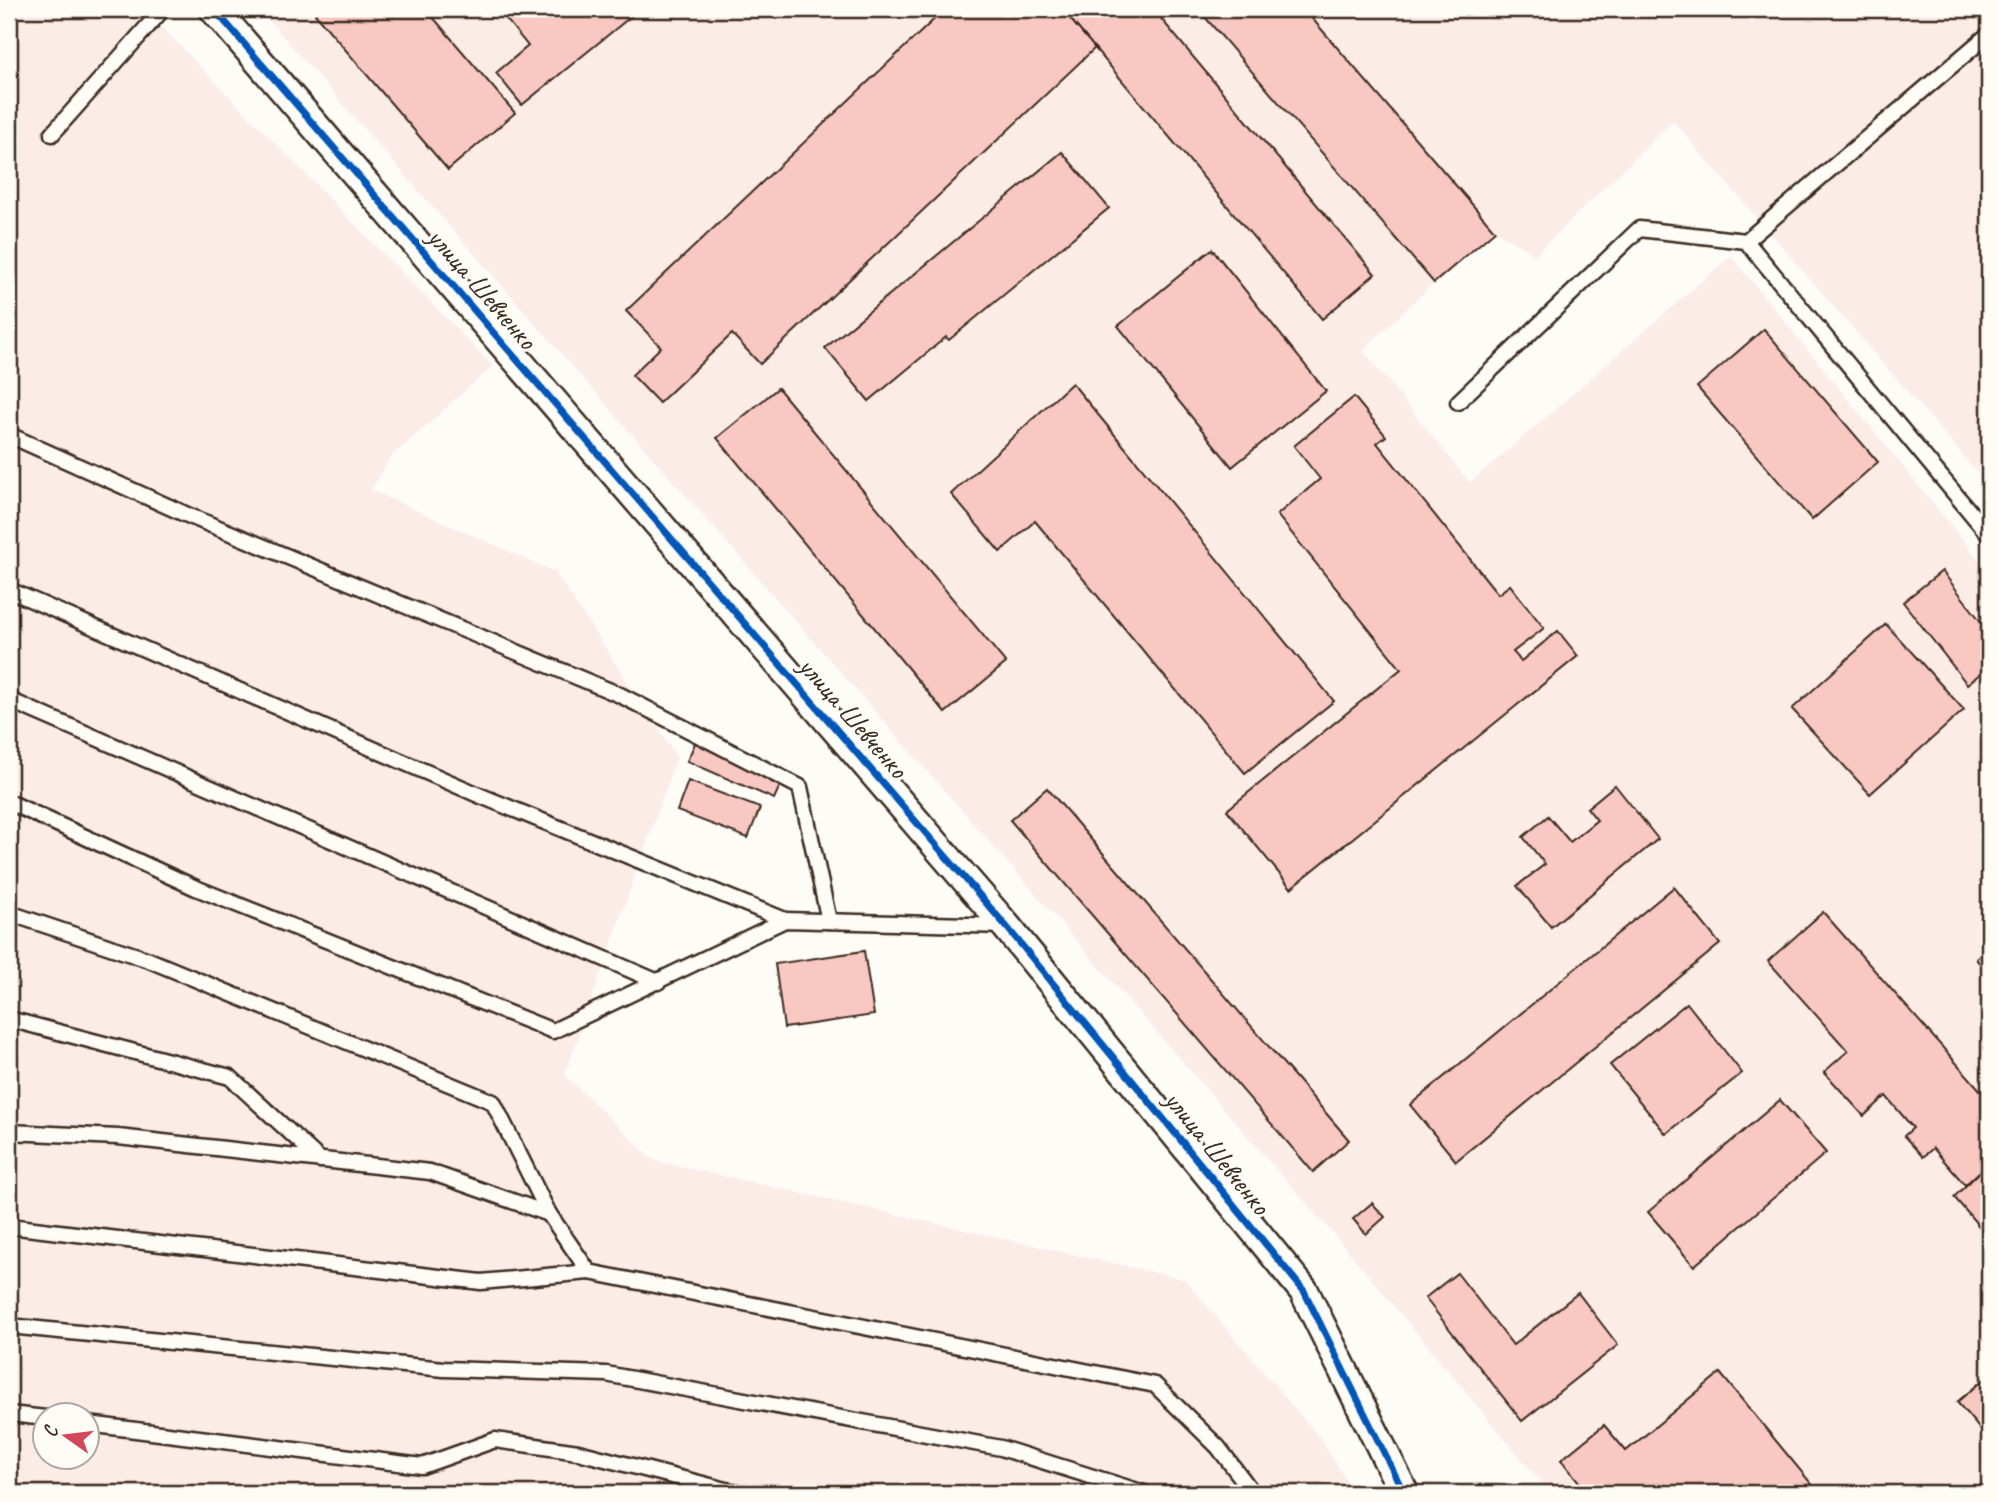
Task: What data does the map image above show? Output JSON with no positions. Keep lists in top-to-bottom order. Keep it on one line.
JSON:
{"streets":{"street":["улица Шевченко"]},"north":"left"}
